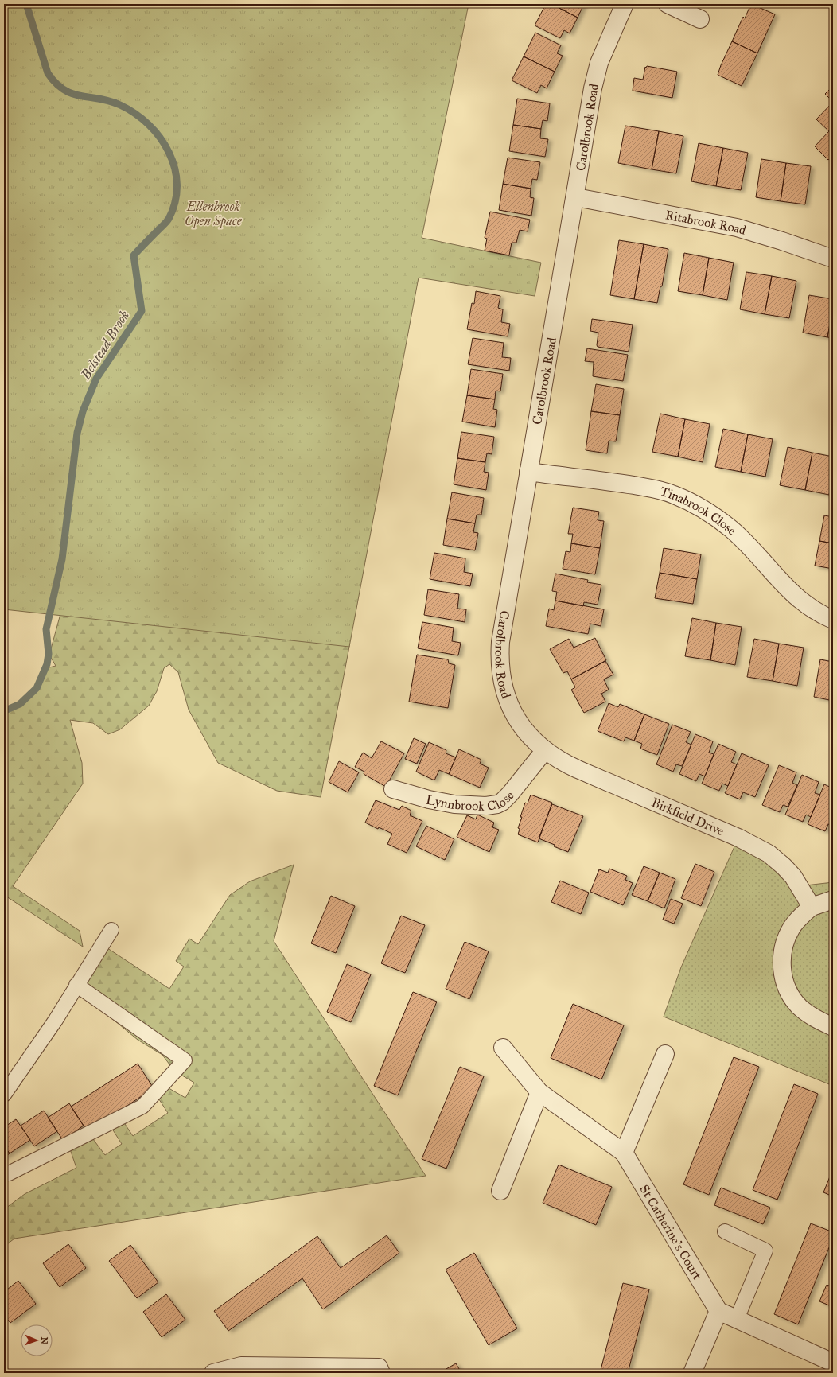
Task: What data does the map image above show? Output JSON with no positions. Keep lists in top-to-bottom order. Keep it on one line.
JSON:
{"streets":{"street":["Carolbrook Road","Ritabrook Road","Tinabrook Close","Lynnbrook Close","Birkfield Drive","St Catherine's Court"]},"crossings":[["Carolbrook Road","Ritabrook Road"],["Carolbrook Road","Tinabrook Close"],["Carolbrook Road","Lynnbrook Close"],["Carolbrook Road","Birkfield Drive"],["Lynnbrook Close","Birkfield Drive"]],"water":["Belstead Brook"],"parks":["Ellenbrook Open Space"],"north":"right"}
